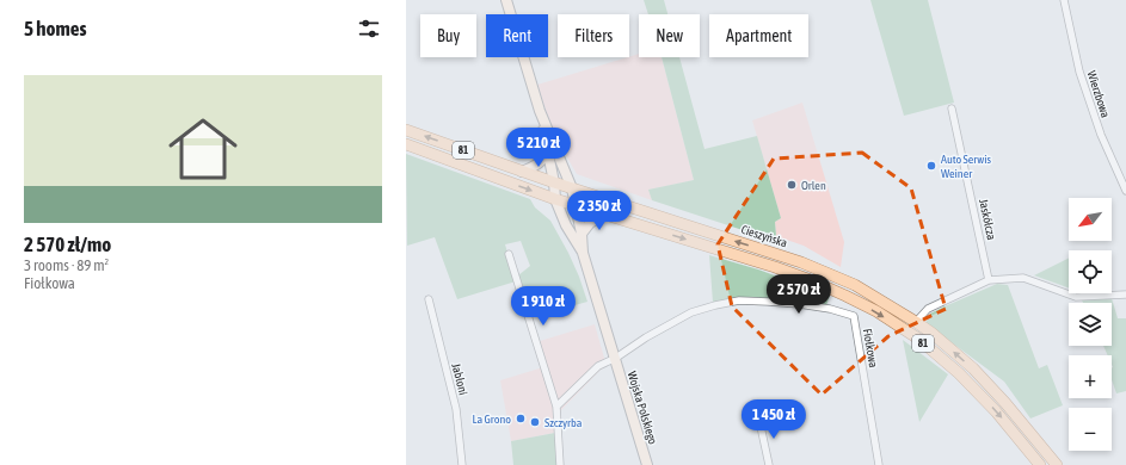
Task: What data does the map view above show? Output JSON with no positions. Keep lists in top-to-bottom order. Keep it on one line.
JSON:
{"streets":{"main road":["81","Cieszyńska"],"street":["Wierzbowa","Jaskółcza","Fiołkowa","Jabłoni","Wojska Polskiego"]},"crossings":[["81","Wojska Polskiego"],["Cieszyńska","Wojska Polskiego"],["Fiołkowa","Wojska Polskiego"]],"places":["Auto Serwis Weiner","Orlen","La Grono","Szczyrba"],"north":"bottom left","page":{"heading":"5 homes","chip":["Buy","Rent","Filters","New","Apartment"],"list":[{"name":"2 570 zł/mo","note":"3 rooms · 89 m² · Fiołkowa"}],"price":["5 210 zł","2 350 zł","2 570 zł","1 910 zł","1 450 zł"],"map_buttons":["+","−"]}}
